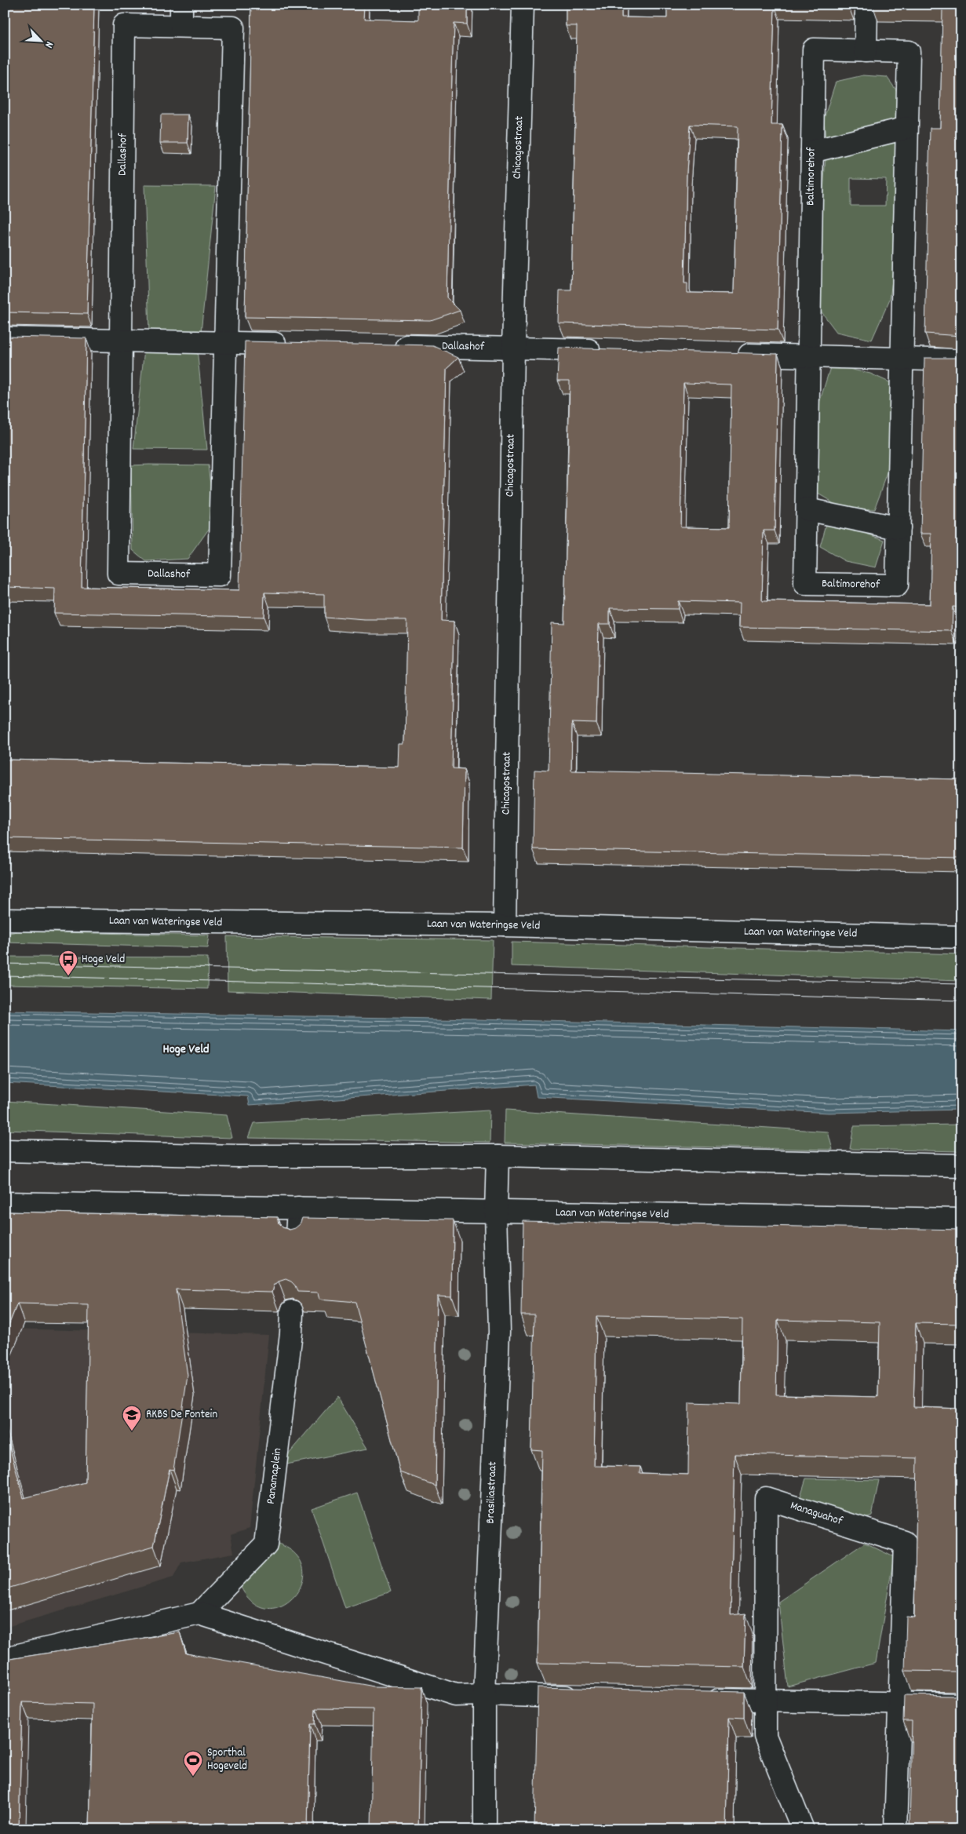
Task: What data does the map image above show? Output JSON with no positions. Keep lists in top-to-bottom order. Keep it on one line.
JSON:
{"streets":{"street":["Chicagostraat","Dallashof","Baltimorehof","Laan van Wateringse Veld","Panamaplein","Brasiliastraat","Managuahof"]},"crossings":[["Chicagostraat","Dallashof"],["Chicagostraat","Laan van Wateringse Veld"],["Laan van Wateringse Veld","Brasiliastraat"]],"districts":["Hoge Veld"],"places":{"bus stop":["Hoge Veld"],"school or university":["RKBS De Fontein"],"sports":["Sporthal Hogeveld"]},"north":"bottom right"}
